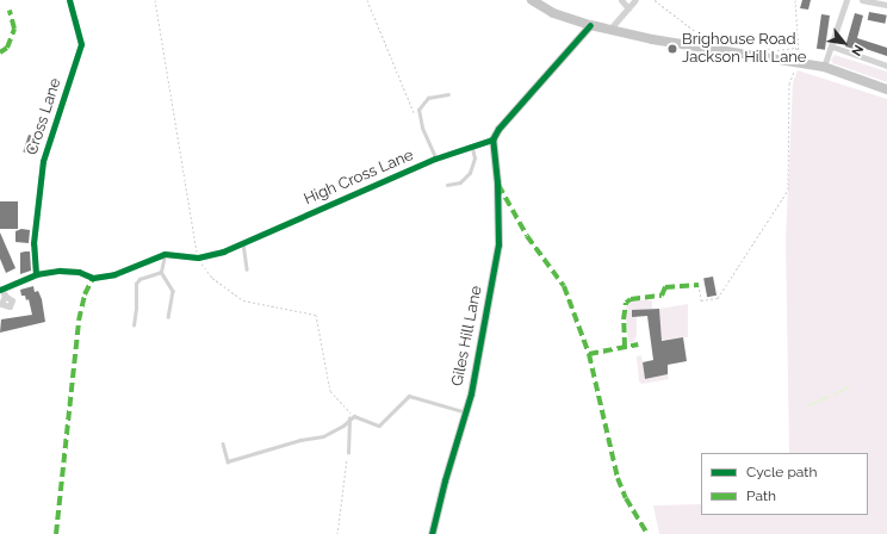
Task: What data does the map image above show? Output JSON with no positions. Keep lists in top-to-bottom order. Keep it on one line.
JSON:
{"streets":{"street":["Cross Lane","High Cross Lane","Giles Hill Lane"]},"crossings":[["Cross Lane","High Cross Lane"],["High Cross Lane","Giles Hill Lane"]],"places":["Brighouse Road Jackson Hill Lane"],"legend":["Cycle path","Path"],"north":"bottom right"}
